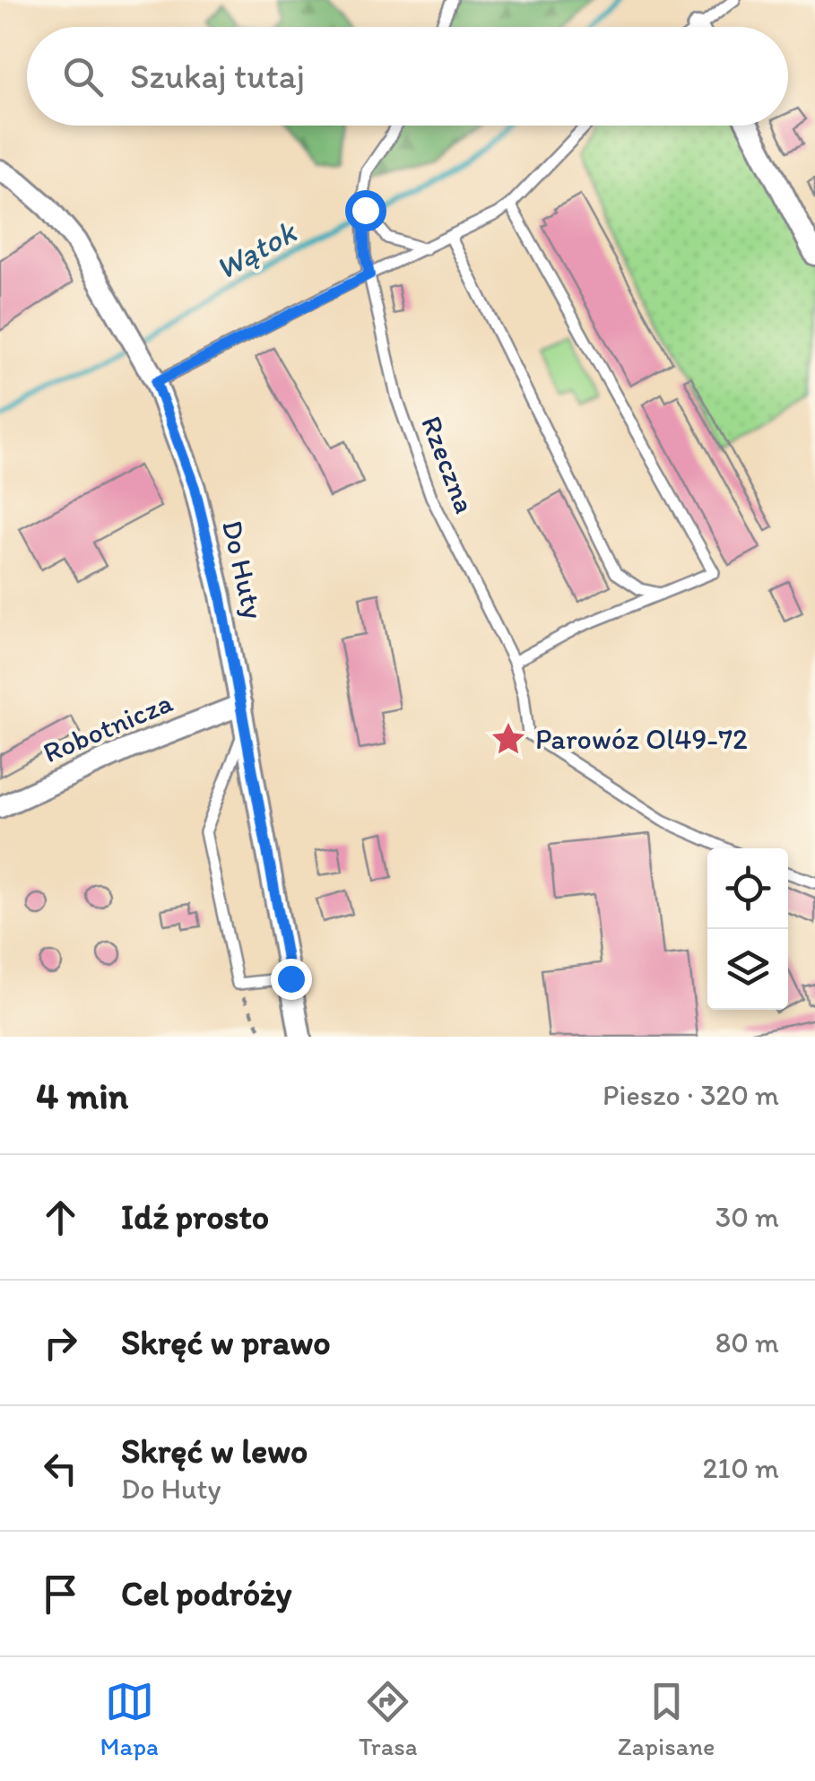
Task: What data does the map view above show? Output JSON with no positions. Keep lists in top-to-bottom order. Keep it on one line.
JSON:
{"streets":{"street":["Do Huty","Robotnicza"],"lane":["Rzeczna"]},"crossings":[["Do Huty","Robotnicza"]],"water":["Wątok"],"places":{"place":["Parowóz Ol49-72"]},"page":{"search":"Szukaj tutaj","heading":["4 min","Pieszo · 320 m"],"list":[["Idź prosto","30 m"],["Skręć w prawo","80 m"],["Skręć w lewo","Do Huty","210 m"],"Cel podróży"],"nav":["Mapa","Trasa","Zapisane"]}}
